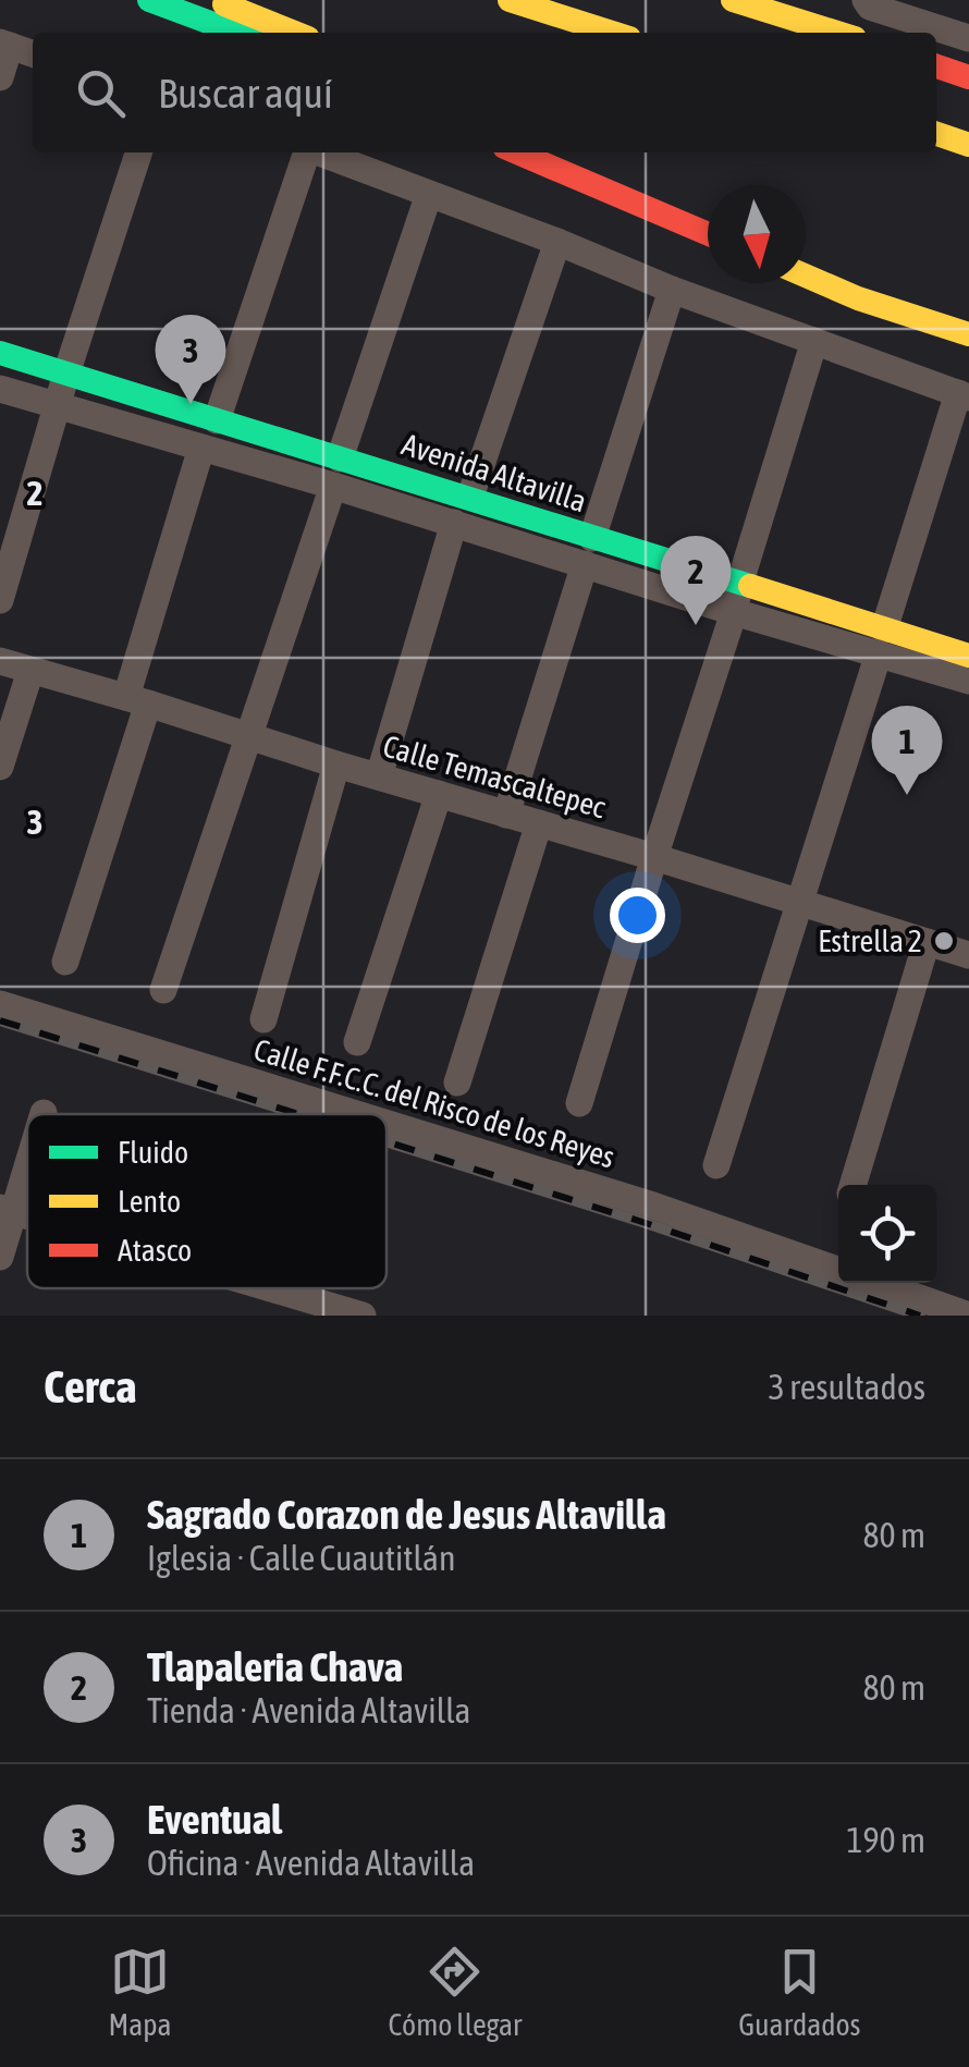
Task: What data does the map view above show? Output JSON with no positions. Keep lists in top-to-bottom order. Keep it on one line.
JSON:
{"streets":{"main road":["Avenida Altavilla"],"street":["Calle Temascaltepec","Calle F.F.C.C. del Risco de los Reyes"]},"places":["Estrella 2"],"legend":["Fluido","Lento","Atasco"],"north":"bottom","page":{"search":"Buscar aquí","pins":["3","2","1"],"heading":["Cerca","3 resultados"],"list":[{"mark":"1","name":"Sagrado Corazon de Jesus Altavilla","note":"Iglesia · Calle Cuautitlán","value":"80 m"},{"mark":"2","name":"Tlapaleria Chava","note":"Tienda · Avenida Altavilla","value":"80 m"},{"mark":"3","name":"Eventual","note":"Oficina · Avenida Altavilla","value":"190 m"}],"nav":["Mapa","Cómo llegar","Guardados"]},"grid":{"rows":["2","3"]}}
